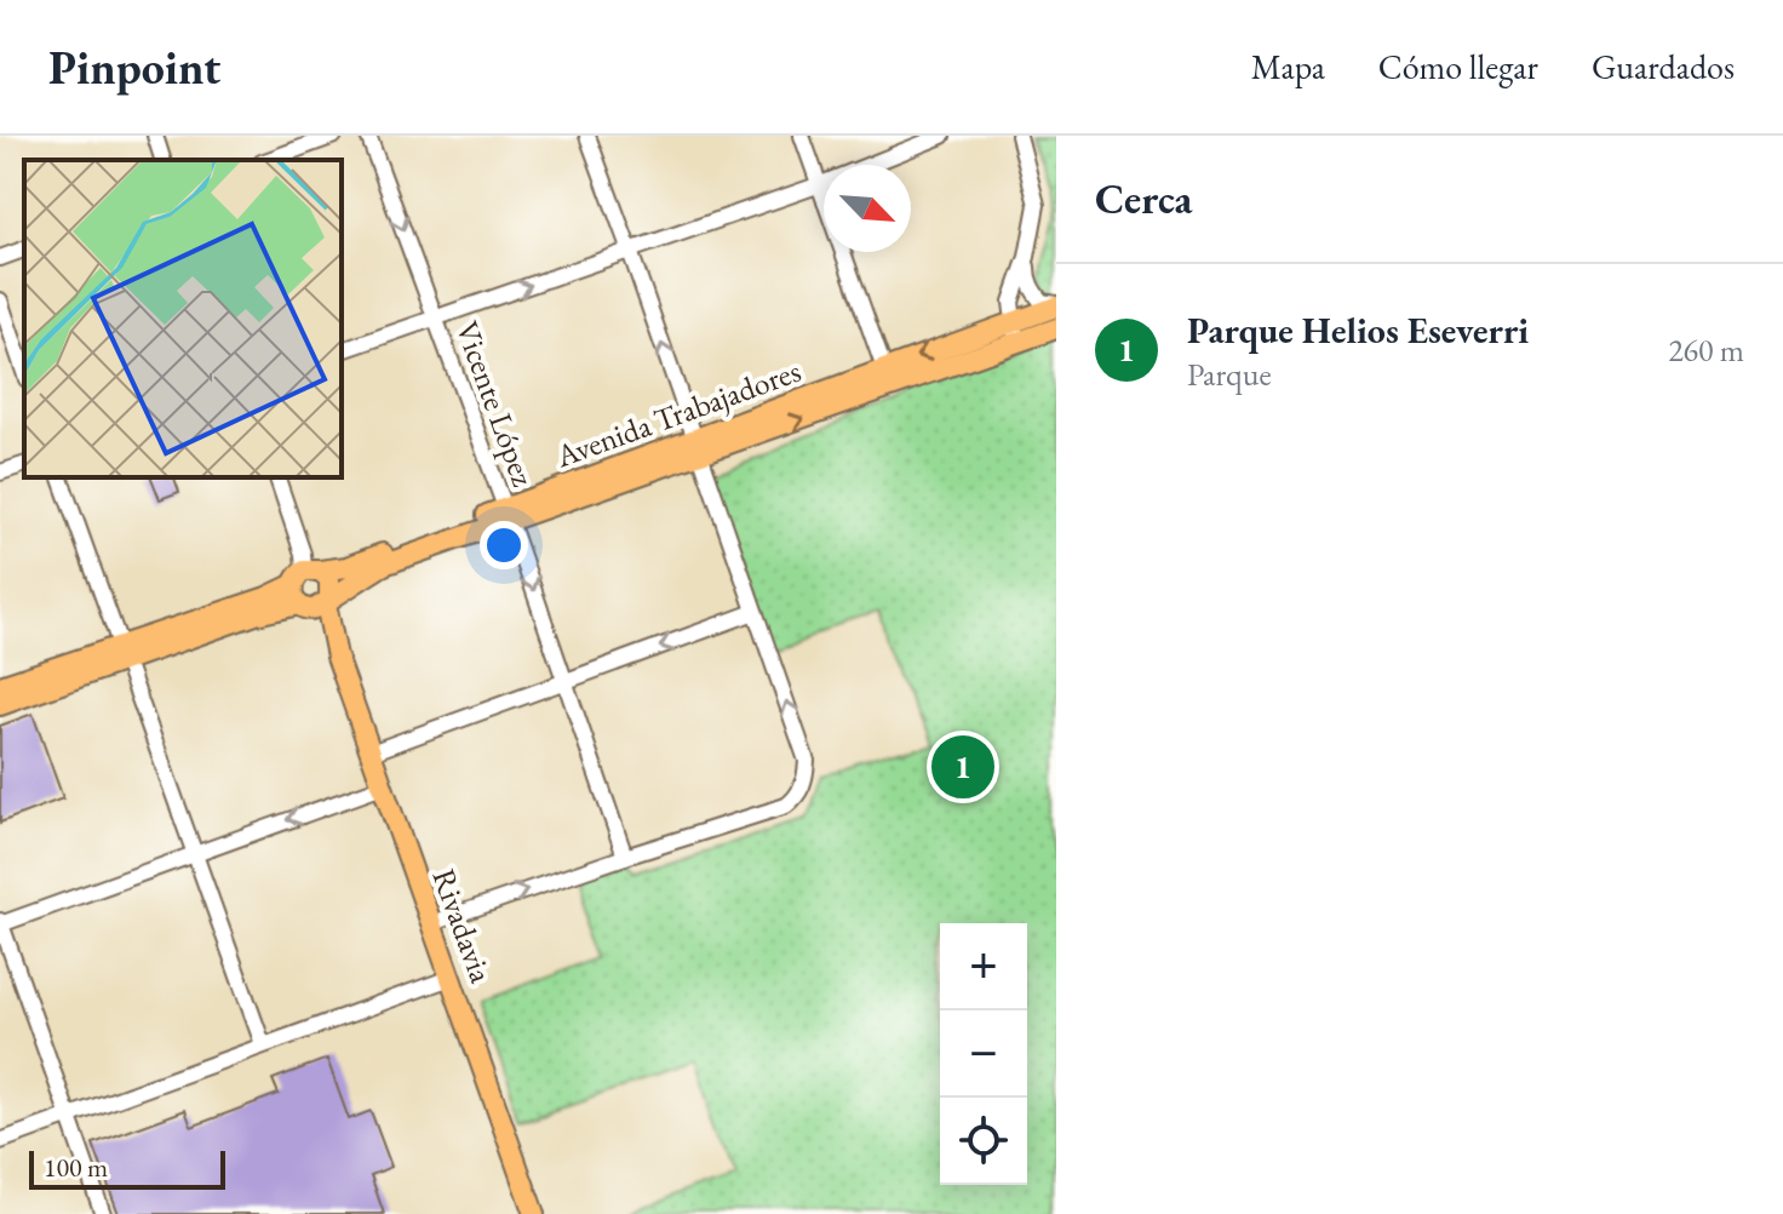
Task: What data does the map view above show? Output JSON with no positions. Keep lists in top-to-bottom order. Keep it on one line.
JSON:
{"streets":{"main road":["Avenida Trabajadores","Rivadavia"],"street":["Vicente López"]},"crossings":[["Vicente López","Avenida Trabajadores"],["Avenida Trabajadores","Rivadavia"]],"one_way":["Vicente López"],"scale_bar":"100 m","north":"bottom right","page":{"header":"Pinpoint","nav":["Mapa","Cómo llegar","Guardados"],"heading":"Cerca","list":[{"mark":"1","name":"Parque Helios Eseverri","note":"Parque","value":"260 m"}],"pins":"1","map_buttons":["+","−"],"scale":"100 m"}}
